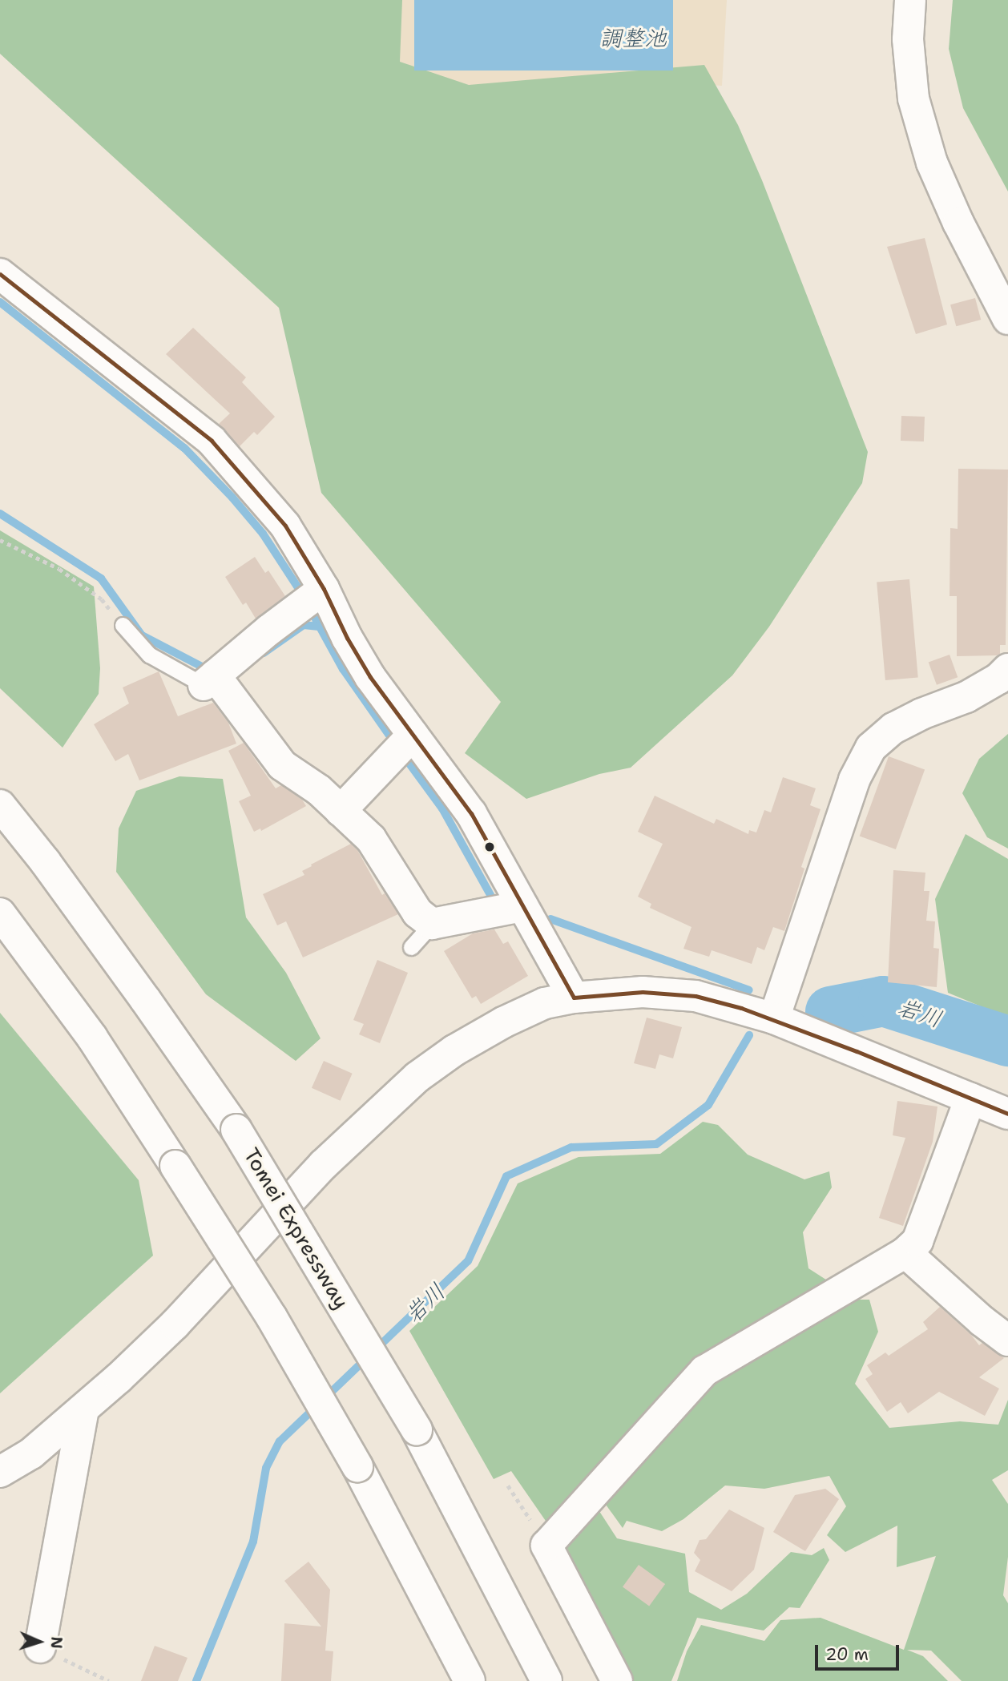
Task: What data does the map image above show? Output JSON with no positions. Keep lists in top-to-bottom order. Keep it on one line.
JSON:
{"streets":{"main road":["Tomei Expressway"]},"water":["調整池","岩川"],"scale_bar":"20 m","north":"right"}
